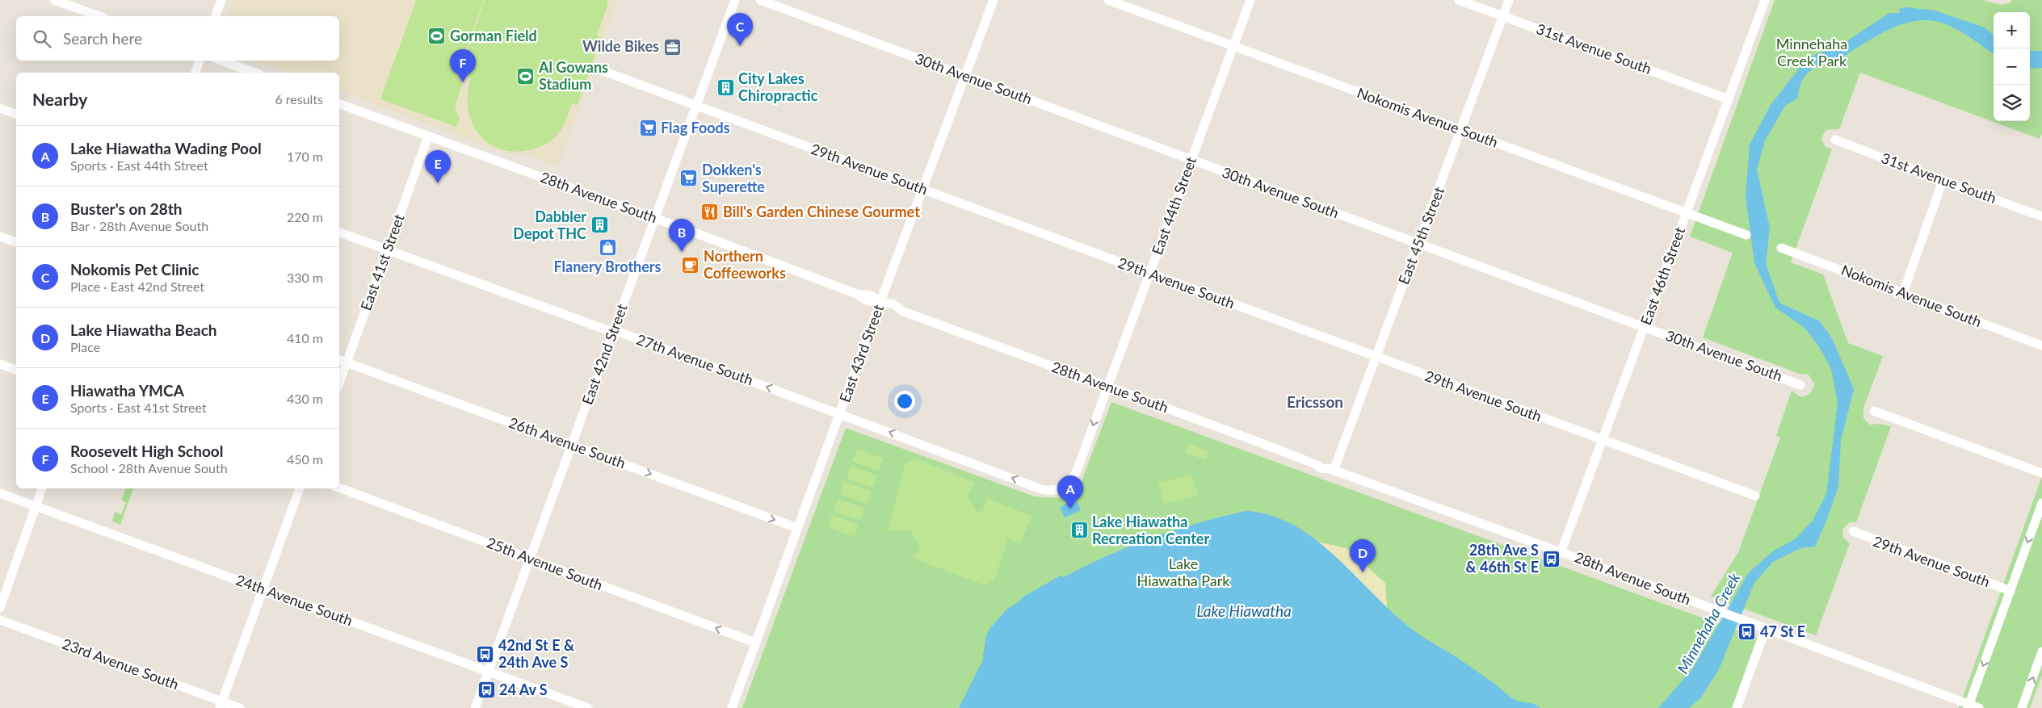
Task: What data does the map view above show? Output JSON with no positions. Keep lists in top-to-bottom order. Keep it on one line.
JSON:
{"streets":{"street":["31st Avenue South","30th Avenue South","Nokomis Avenue South","29th Avenue South","28th Avenue South","East 44th Street","East 45th Street","East 41st Street","East 46th Street","East 43rd Street","East 42nd Street","27th Avenue South","26th Avenue South","25th Avenue South","24th Avenue South","23rd Avenue South"]},"crossings":[["31st Avenue South","East 45th Street"],["31st Avenue South","East 46th Street"],["30th Avenue South","East 44th Street"],["30th Avenue South","East 45th Street"],["30th Avenue South","East 46th Street"],["30th Avenue South","East 43rd Street"],["Nokomis Avenue South","East 44th Street"],["Nokomis Avenue South","East 45th Street"],["Nokomis Avenue South","East 46th Street"],["29th Avenue South","East 44th Street"],["29th Avenue South","East 45th Street"],["29th Avenue South","East 46th Street"],["29th Avenue South","East 43rd Street"],["29th Avenue South","East 42nd Street"],["28th Avenue South","East 44th Street"],["28th Avenue South","East 45th Street"],["28th Avenue South","East 41st Street"],["28th Avenue South","East 46th Street"],["28th Avenue South","East 43rd Street"],["28th Avenue South","East 42nd Street"],["East 44th Street","27th Avenue South"],["East 41st Street","27th Avenue South"],["East 41st Street","26th Avenue South"],["East 43rd Street","27th Avenue South"],["East 43rd Street","26th Avenue South"],["East 43rd Street","25th Avenue South"],["East 42nd Street","27th Avenue South"],["East 42nd Street","26th Avenue South"],["East 42nd Street","25th Avenue South"],["East 42nd Street","24th Avenue South"]],"one_way":["27th Avenue South","26th Avenue South","25th Avenue South"],"districts":["Ericsson"],"water":["Lake Hiawatha","Minnehaha Creek"],"parks":["Minnehaha Creek Park","Lake Hiawatha Park"],"places":{"sports":["Gorman Field","Al Gowans Stadium"],"office":["Wilde Bikes"],"building":["City Lakes Chiropractic","Dabbler Depot THC","Lake Hiawatha Recreation Center"],"supermarket":["Flag Foods","Dokken's Superette"],"restaurant":["Bill's Garden Chinese Gourmet"],"shop":["Flanery Brothers"],"cafe":["Northern Coffeeworks"],"bus stop":["28th Ave S & 46th St E","47 St E","42nd St E & 24th Ave S","24 Av S"]},"page":{"map_buttons":["+","−"],"pins":["C","F","E","B","A","D"],"search":"Search here","heading":["Nearby","6 results"],"list":[{"mark":"A","name":"Lake Hiawatha Wading Pool","note":"Sports · East 44th Street","value":"170 m"},{"mark":"B","name":"Buster's on 28th","note":"Bar · 28th Avenue South","value":"220 m"},{"mark":"C","name":"Nokomis Pet Clinic","note":"Place · East 42nd Street","value":"330 m"},{"mark":"D","name":"Lake Hiawatha Beach","note":"Place","value":"410 m"},{"mark":"E","name":"Hiawatha YMCA","note":"Sports · East 41st Street","value":"430 m"},{"mark":"F","name":"Roosevelt High School","note":"School · 28th Avenue South","value":"450 m"}]}}
